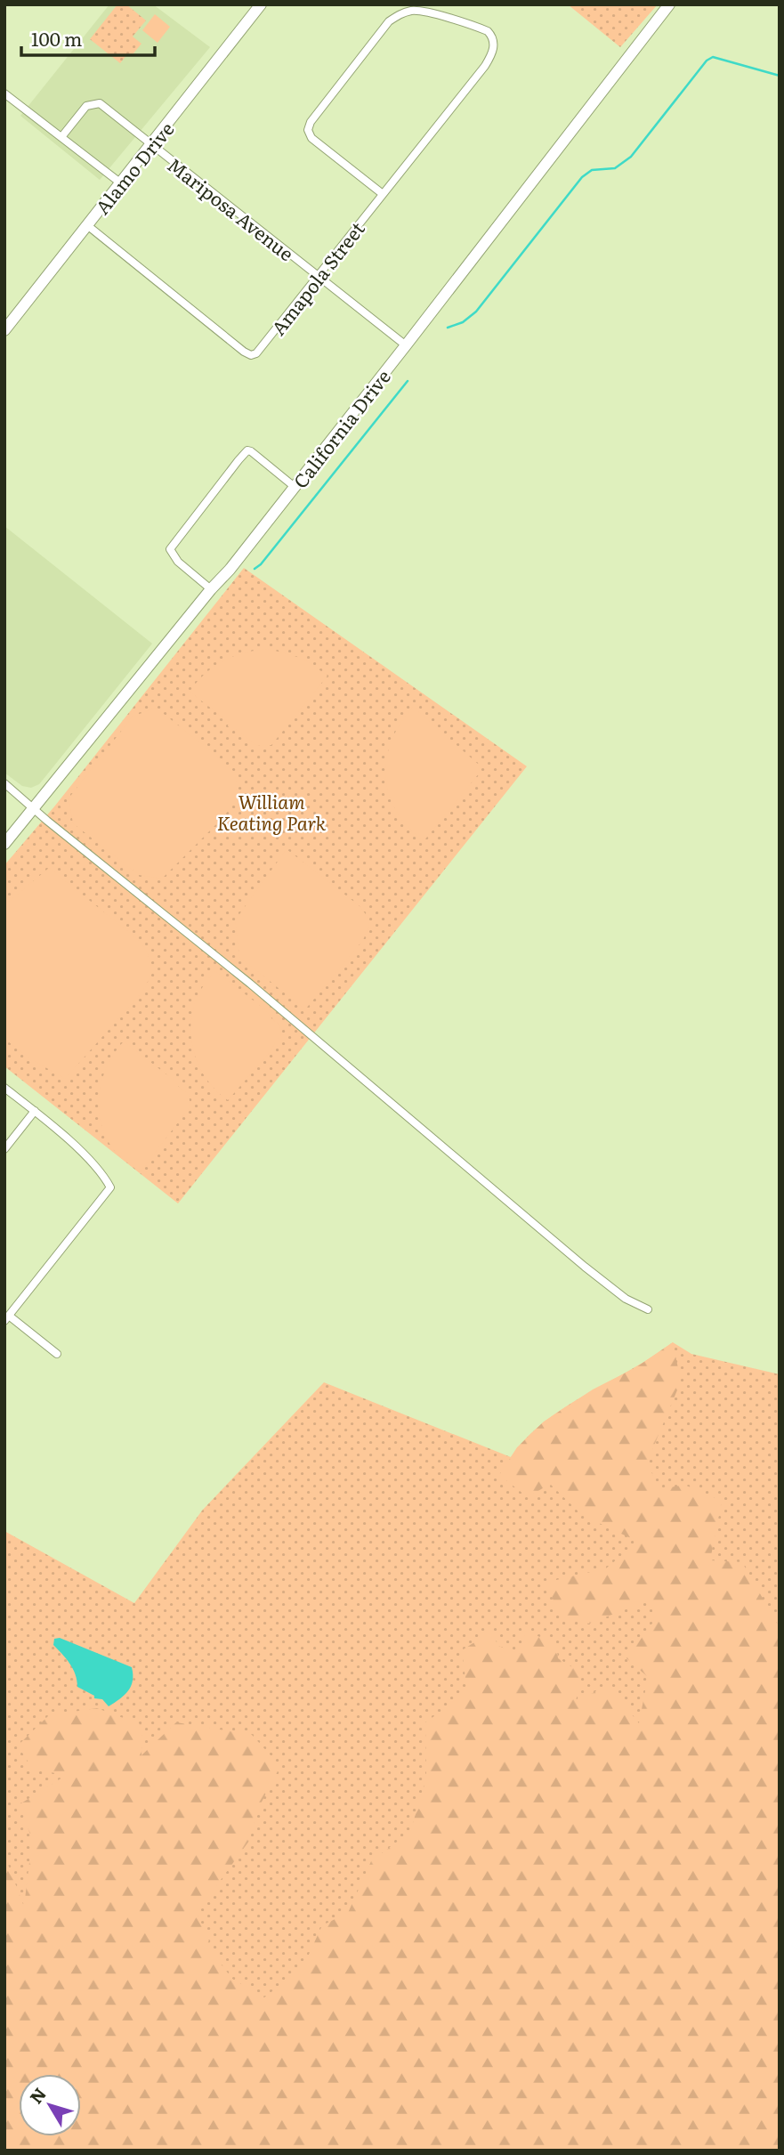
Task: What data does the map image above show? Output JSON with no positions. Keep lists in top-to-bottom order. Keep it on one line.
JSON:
{"streets":{"street":["Alamo Drive","Mariposa Avenue","Amapola Street","California Drive"]},"crossings":[["Alamo Drive","Mariposa Avenue"],["Alamo Drive","Amapola Street"],["Mariposa Avenue","Amapola Street"],["Mariposa Avenue","California Drive"]],"parks":["William Keating Park"],"scale_bar":"100 m","north":"top left"}
